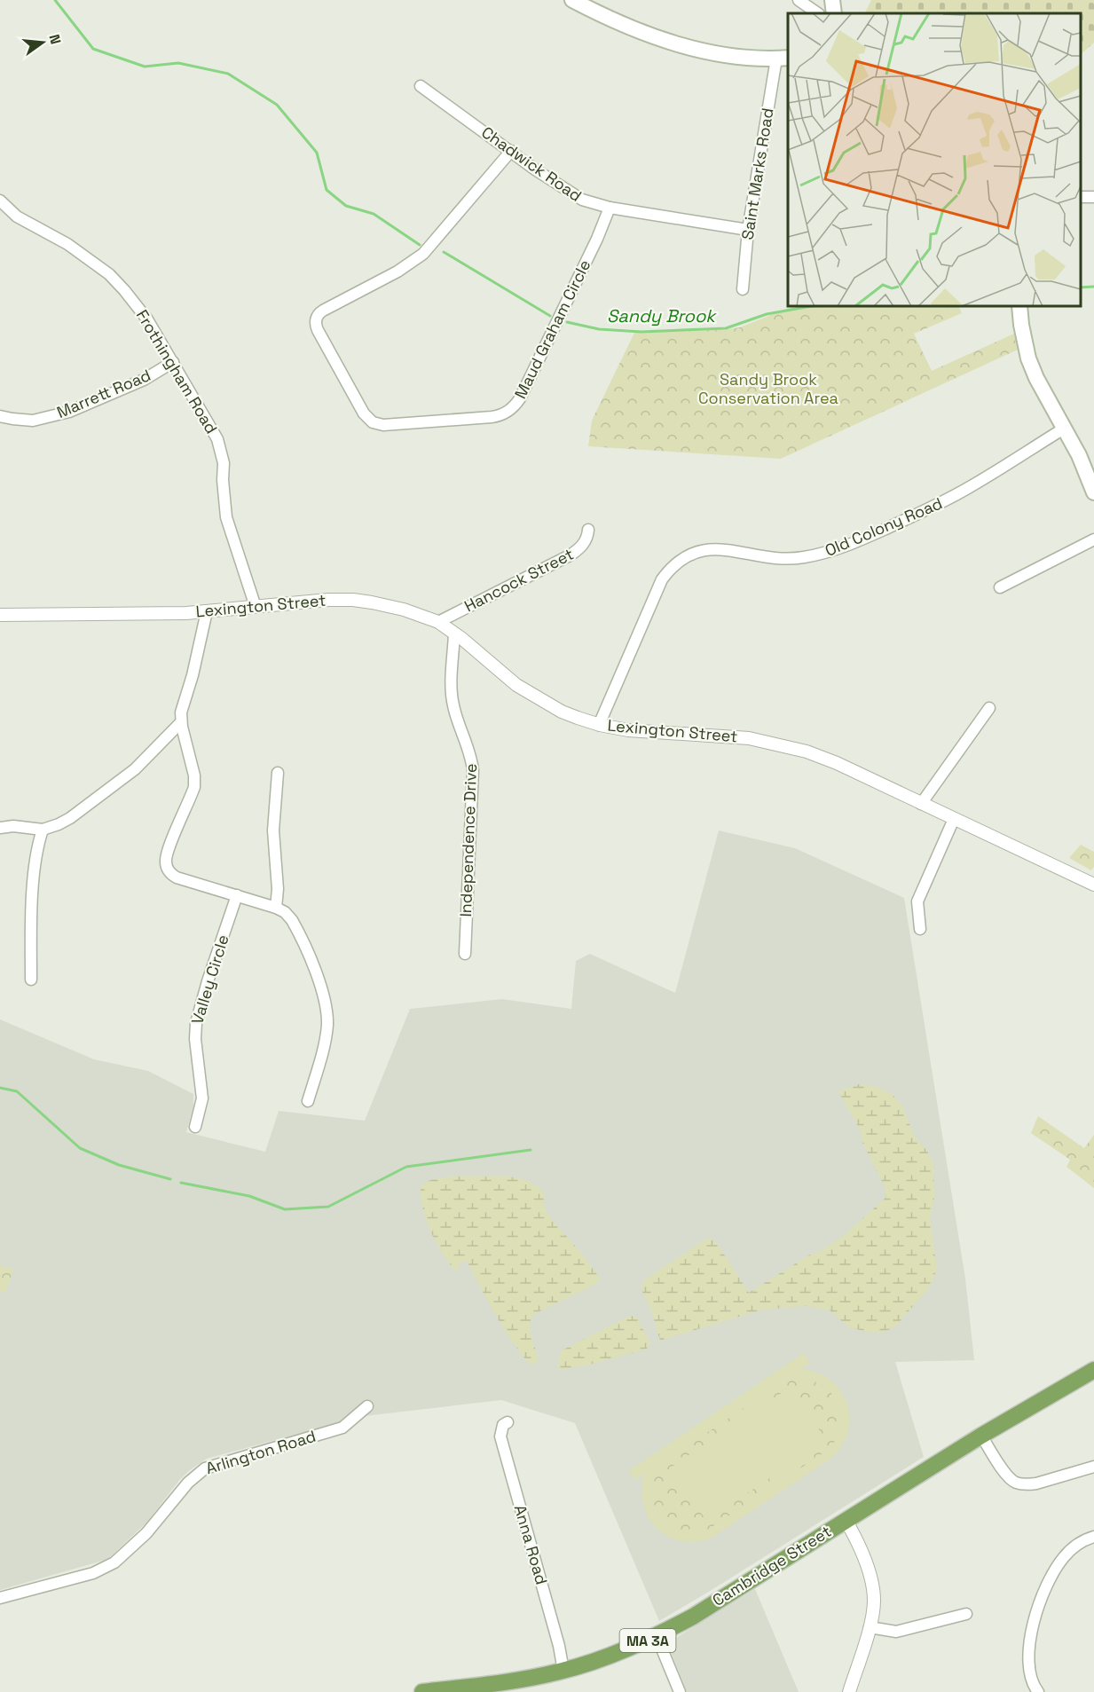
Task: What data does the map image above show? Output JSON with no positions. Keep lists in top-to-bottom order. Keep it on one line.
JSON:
{"streets":{"main road":["Cambridge Street","MA 3A"],"street":["Chadwick Road","Saint Marks Road","Maud Graham Circle","Frothingham Road","Marrett Road","Old Colony Road","Hancock Street","Lexington Street","Independence Drive","Valley Circle","Arlington Road","Anna Road"]},"crossings":[["Chadwick Road","Saint Marks Road"],["Chadwick Road","Maud Graham Circle"],["Frothingham Road","Marrett Road"],["Frothingham Road","Lexington Street"],["Old Colony Road","Lexington Street"],["Hancock Street","Lexington Street"],["Lexington Street","Independence Drive"],["Anna Road","Cambridge Street"]],"water":["Sandy Brook"],"parks":["Sandy Brook Conservation Area"],"north":"right"}
